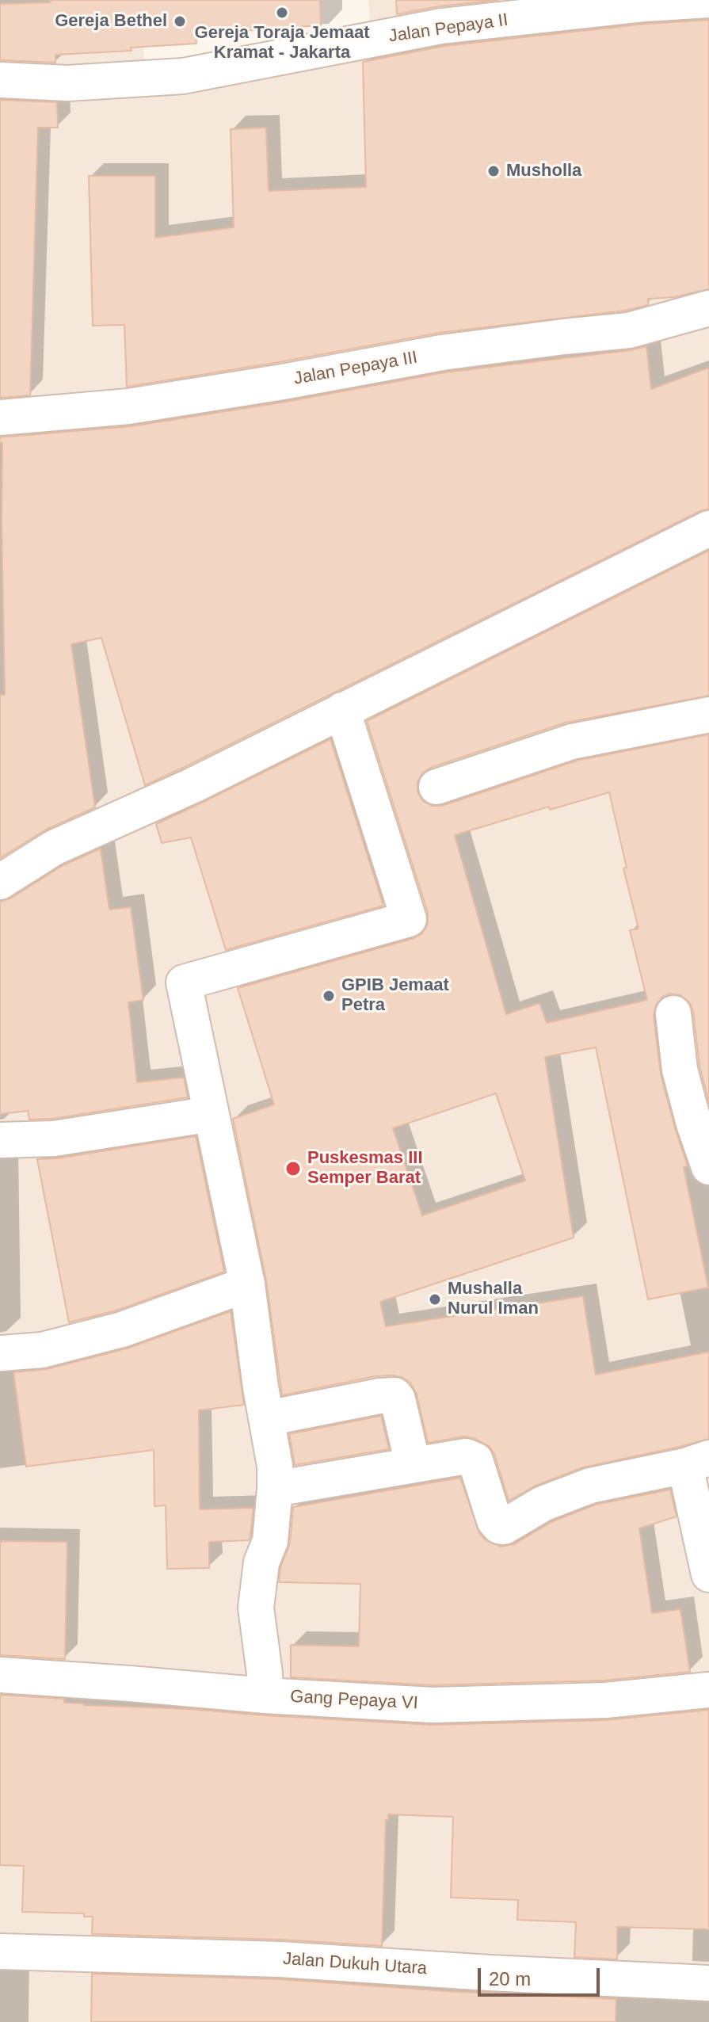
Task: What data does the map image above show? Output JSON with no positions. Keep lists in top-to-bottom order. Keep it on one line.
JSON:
{"streets":{"street":["Jalan Pepaya II","Jalan Pepaya III","Gang Pepaya VI","Jalan Dukuh Utara"]},"places":["Gereja Toraja Jemaat Kramat - Jakarta","Gereja Bethel","Musholla","GPIB Jemaat Petra","Puskesmas III Semper Barat","Mushalla Nurul Iman"],"scale_bar":"20 m"}
